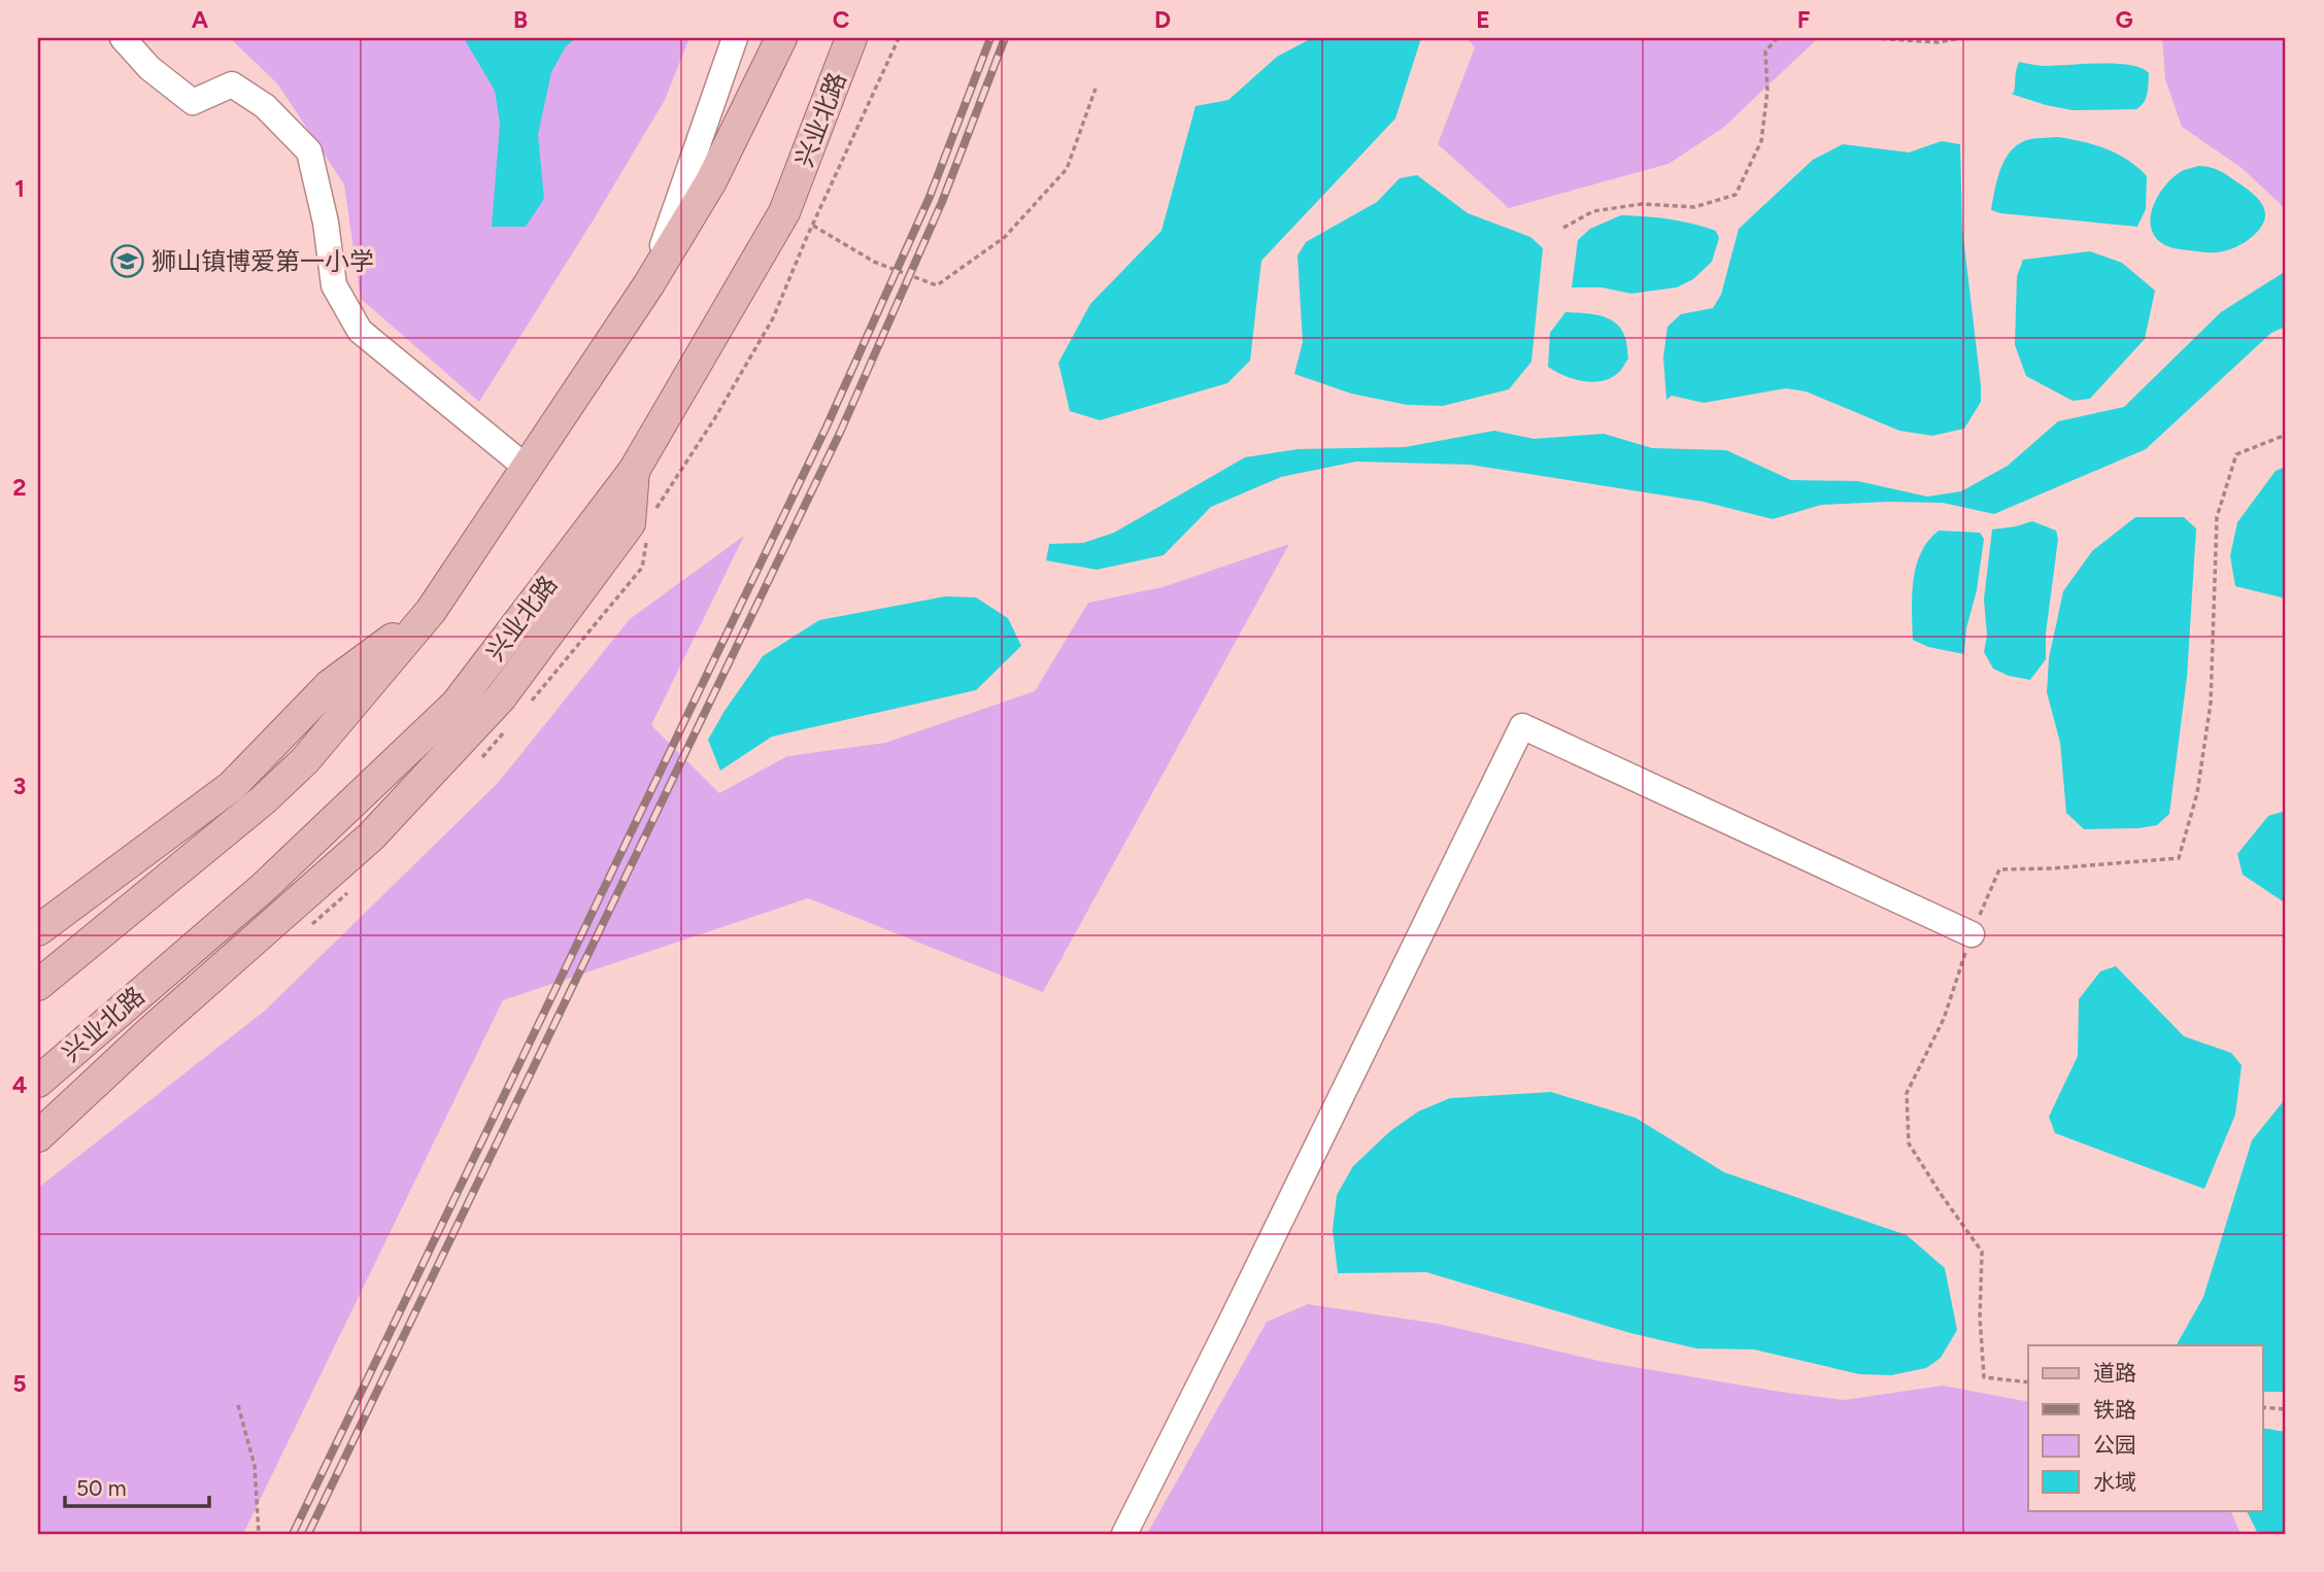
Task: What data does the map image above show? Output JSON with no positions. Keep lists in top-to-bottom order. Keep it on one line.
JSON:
{"streets":{"main road":["兴业北路"]},"places":{"school or university":["狮山镇博爱第一小学"]},"legend":["道路","铁路","公园","水域"],"scale_bar":"50 m","grid":{"columns":["A","B","C","D","E","F","G"],"rows":["1","2","3","4","5"]}}
